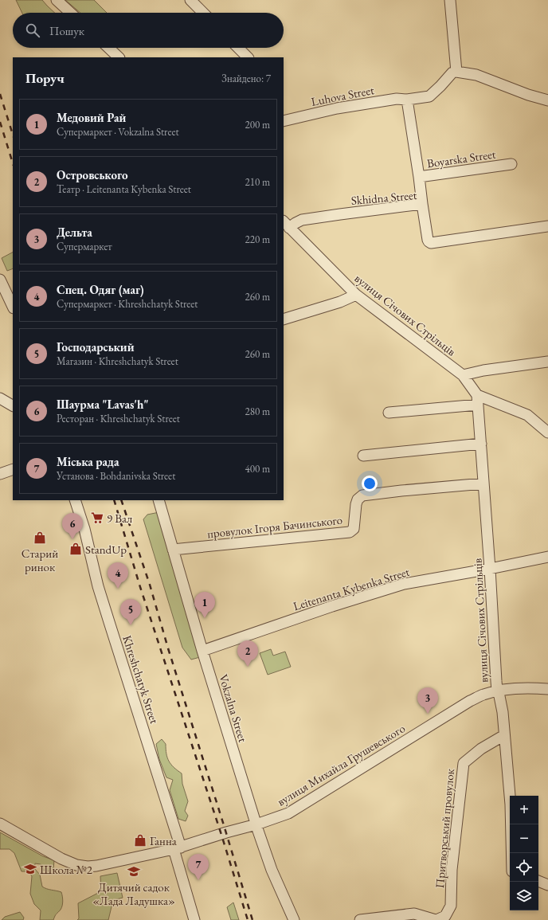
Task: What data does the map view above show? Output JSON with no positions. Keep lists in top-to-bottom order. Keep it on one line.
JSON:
{"streets":{"street":["Luhova Street","Boyarska Street","Skhidna Street","вулиця Січових Стрільців","провулок Ігоря Бачинського","Leitenanta Kybenka Street","Khreshchatyk Street","Vokzalna Street","вулиця Михайла Грушевського","Притворський провулок"]},"crossings":[["Luhova Street","Boyarska Street"],["Skhidna Street","вулиця Січових Стрільців"],["вулиця Січових Стрільців","провулок Ігоря Бачинського"],["вулиця Січових Стрільців","Leitenanta Kybenka Street"],["вулиця Січових Стрільців","вулиця Михайла Грушевського"],["вулиця Січових Стрільців","Притворський провулок"],["провулок Ігоря Бачинського","Vokzalna Street"],["Leitenanta Kybenka Street","Vokzalna Street"],["Khreshchatyk Street","вулиця Михайла Грушевського"],["Vokzalna Street","вулиця Михайла Грушевського"]],"places":{"supermarket":["9 Вал"],"shop":["Старий ринок","StandUp","Ганна"],"school or university":["Школа №2","Дитячий садок «Лада Ладушка»"]},"page":{"search":"Пошук","heading":["Поруч","Знайдено: 7"],"list":[{"mark":"1","name":"Медовий Рай","note":"Супермаркет · Vokzalna Street","value":"200 m"},{"mark":"2","name":"Островського","note":"Театр · Leitenanta Kybenka Street","value":"210 m"},{"mark":"3","name":"Дельта","note":"Супермаркет","value":"220 m"},{"mark":"4","name":"Спец. Одяг (маг)","note":"Супермаркет · Khreshchatyk Street","value":"260 m"},{"mark":"5","name":"Господарський","note":"Магазин · Khreshchatyk Street","value":"260 m"},{"mark":"6","name":"Шаурма \"Lavas'h\"","note":"Ресторан · Khreshchatyk Street","value":"280 m"},{"mark":"7","name":"Міська рада","note":"Установа · Bohdanivska Street","value":"400 m"}],"pins":["6","4","1","5","2","3","7"],"map_buttons":["+","−"]}}
